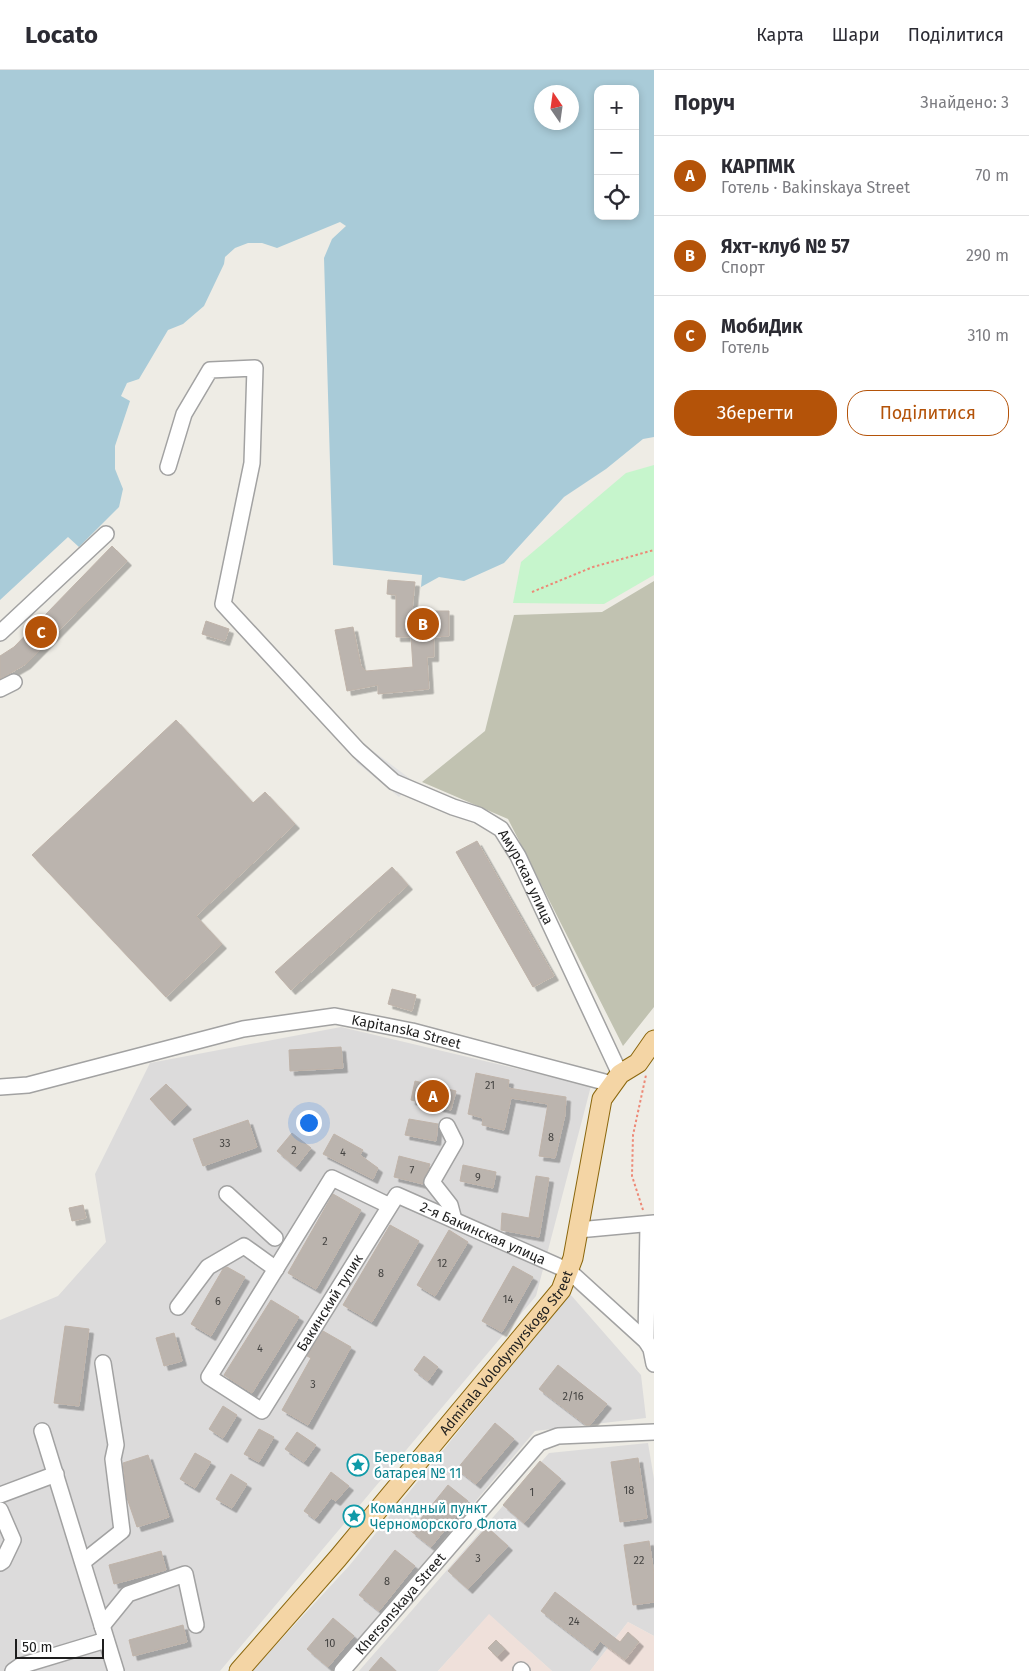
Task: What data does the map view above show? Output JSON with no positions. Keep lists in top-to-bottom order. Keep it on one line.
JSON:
{"streets":{"main road":["Admirala Volodymyrskogo Street"],"street":["Амурская улица","Kapitanska Street","2-я Бакинская улица","Бакинский тупик","Khersonskaya Street"]},"crossings":[["Амурская улица","Kapitanska Street"],["Амурская улица","Admirala Volodymyrskogo Street"],["Kapitanska Street","Admirala Volodymyrskogo Street"],["2-я Бакинская улица","Бакинский тупик"],["2-я Бакинская улица","Admirala Volodymyrskogo Street"]],"places":{"place":["Береговая батарея № 11","Командный пункт Черноморского Флота"]},"house_numbers":["21","8","33","2","4","7","9","2","12","8","14","6","4","3","2/16","18","1","3","22","8","24","10"],"scale_bar":"50 m","north":"top","page":{"header":"Locato","nav":["Карта","Шари","Поділитися"],"heading":["Поруч","Знайдено: 3"],"map_buttons":["+","−"],"list":[{"mark":"A","name":"КАРПМК","note":"Готель · Bakinskaya Street","value":"70 m"},{"mark":"B","name":"Яхт-клуб № 57","note":"Спорт","value":"290 m"},{"mark":"C","name":"МобиДик","note":"Готель","value":"310 m"}],"buttons":["Зберегти","Поділитися"],"pins":["B","C","A"],"scale":"50 m"}}
